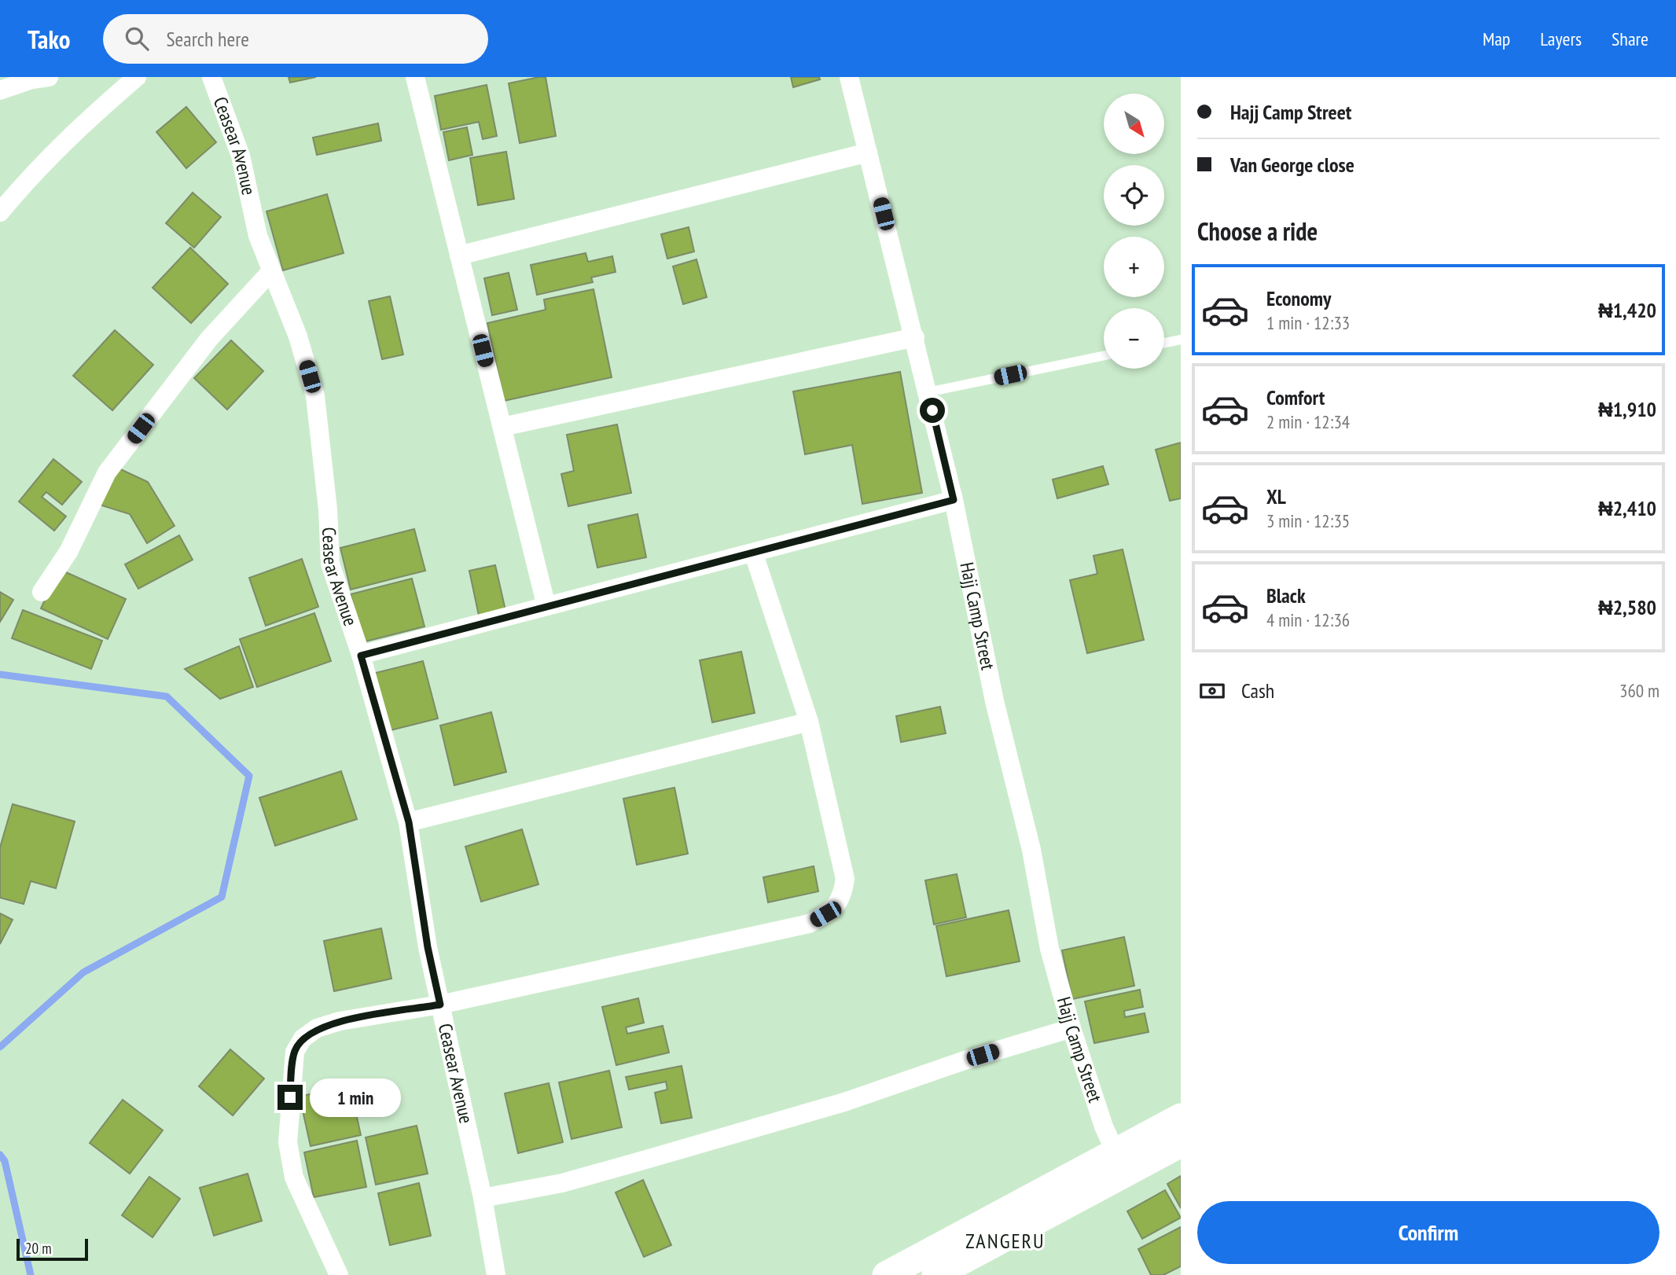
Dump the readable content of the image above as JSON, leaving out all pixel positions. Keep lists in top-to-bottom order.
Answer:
{
  "streets": {
    "street": ["Ceasear Avenue", "Hajj Camp Street"]
  },
  "districts": ["ZANGERU"],
  "scale_bar": "20 m",
  "north": "bottom right",
  "page": {
    "header": "Tako",
    "search": "Search here",
    "nav": ["Map", "Layers", "Share"],
    "banner": ["Hajj Camp Street", "Van George close"],
    "map_buttons": ["+", "−"],
    "heading": "Choose a ride",
    "list": [
      {
        "name": "Economy",
        "note": "1 min · 12:33",
        "value": "₦1,420"
      },
      {
        "name": "Comfort",
        "note": "2 min · 12:34",
        "value": "₦1,910"
      },
      {
        "name": "XL",
        "note": "3 min · 12:35",
        "value": "₦2,410"
      },
      {
        "name": "Black",
        "note": "4 min · 12:36",
        "value": "₦2,580"
      }
    ],
    "pay": ["Cash", "360 m"],
    "bubble": "1 min",
    "buttons": "Confirm",
    "scale": "20 m"
  }
}
